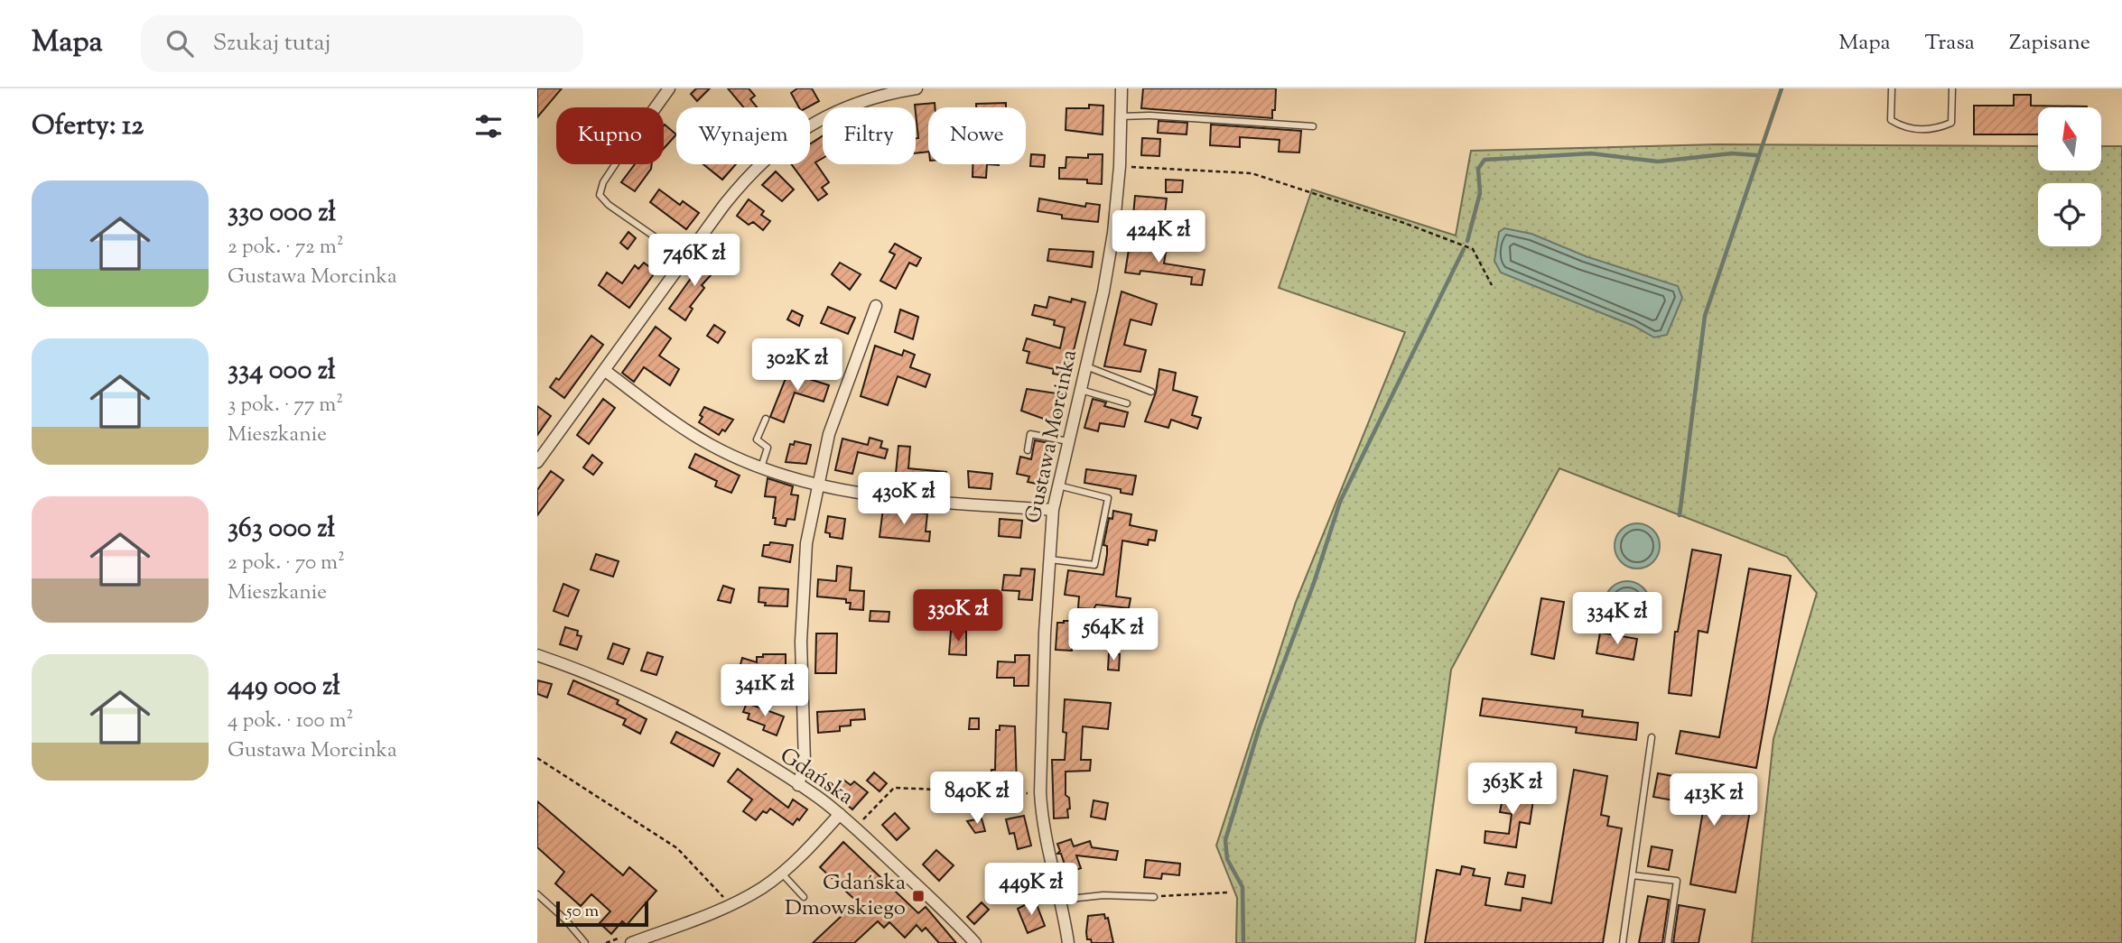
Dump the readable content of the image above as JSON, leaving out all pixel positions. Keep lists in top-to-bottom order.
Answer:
{
  "streets": {
    "street": ["Gustawa Morcinka", "Gdańska"]
  },
  "places": {
    "transit": ["Gdańska Dmowskiego"]
  },
  "scale_bar": "50 m",
  "north": "top",
  "page": {
    "header": "Mapa",
    "search": "Szukaj tutaj",
    "nav": ["Mapa", "Trasa", "Zapisane"],
    "heading": "Oferty: 12",
    "chip": [
      "Kupno",
      "Wynajem",
      "Filtry",
      "Nowe"
    ],
    "list": [
      {
        "name": "330 000 zł",
        "note": "2 pok. · 72 m² · Gustawa Morcinka"
      },
      {
        "name": "334 000 zł",
        "note": "3 pok. · 77 m² · Mieszkanie"
      },
      {
        "name": "363 000 zł",
        "note": "2 pok. · 70 m² · Mieszkanie"
      },
      {
        "name": "449 000 zł",
        "note": "4 pok. · 100 m² · Gustawa Morcinka"
      }
    ],
    "price": [
      "424K zł",
      "746K zł",
      "302K zł",
      "430K zł",
      "330K zł",
      "334K zł",
      "564K zł",
      "341K zł",
      "363K zł",
      "840K zł",
      "413K zł",
      "449K zł"
    ],
    "scale": "50 m"
  }
}
